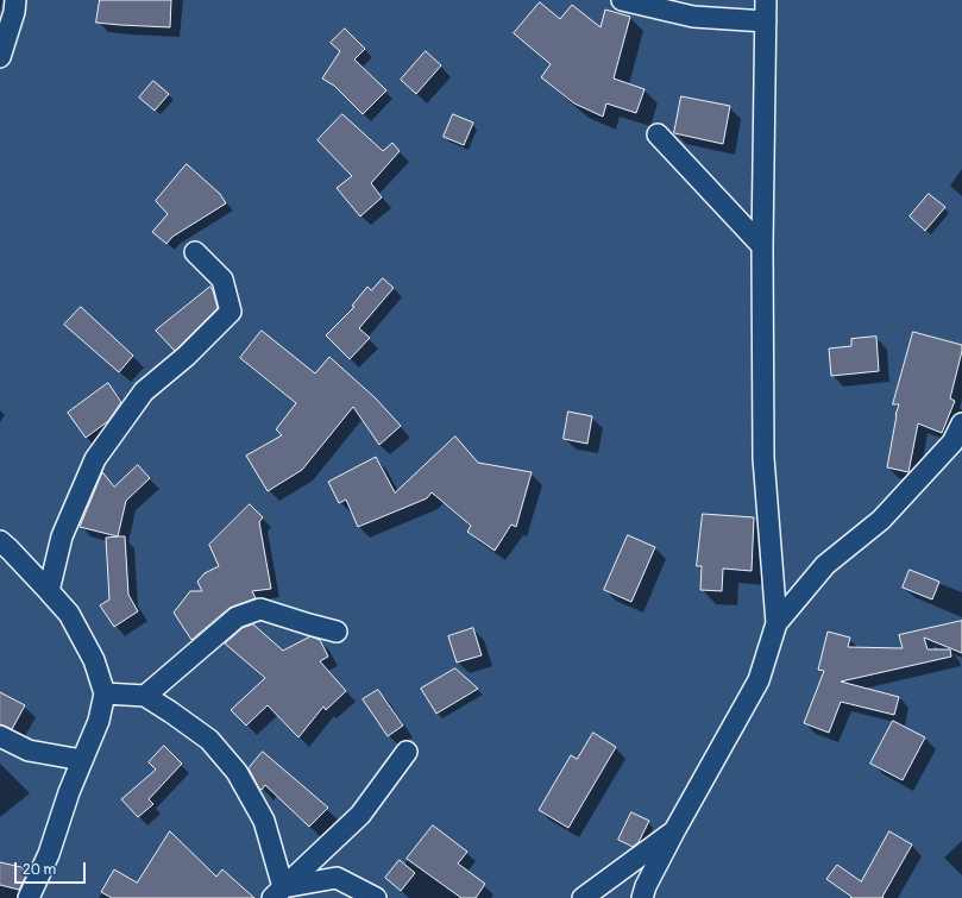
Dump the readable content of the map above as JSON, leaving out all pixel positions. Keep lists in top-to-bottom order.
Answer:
{
  "scale_bar": "20 m"
}
